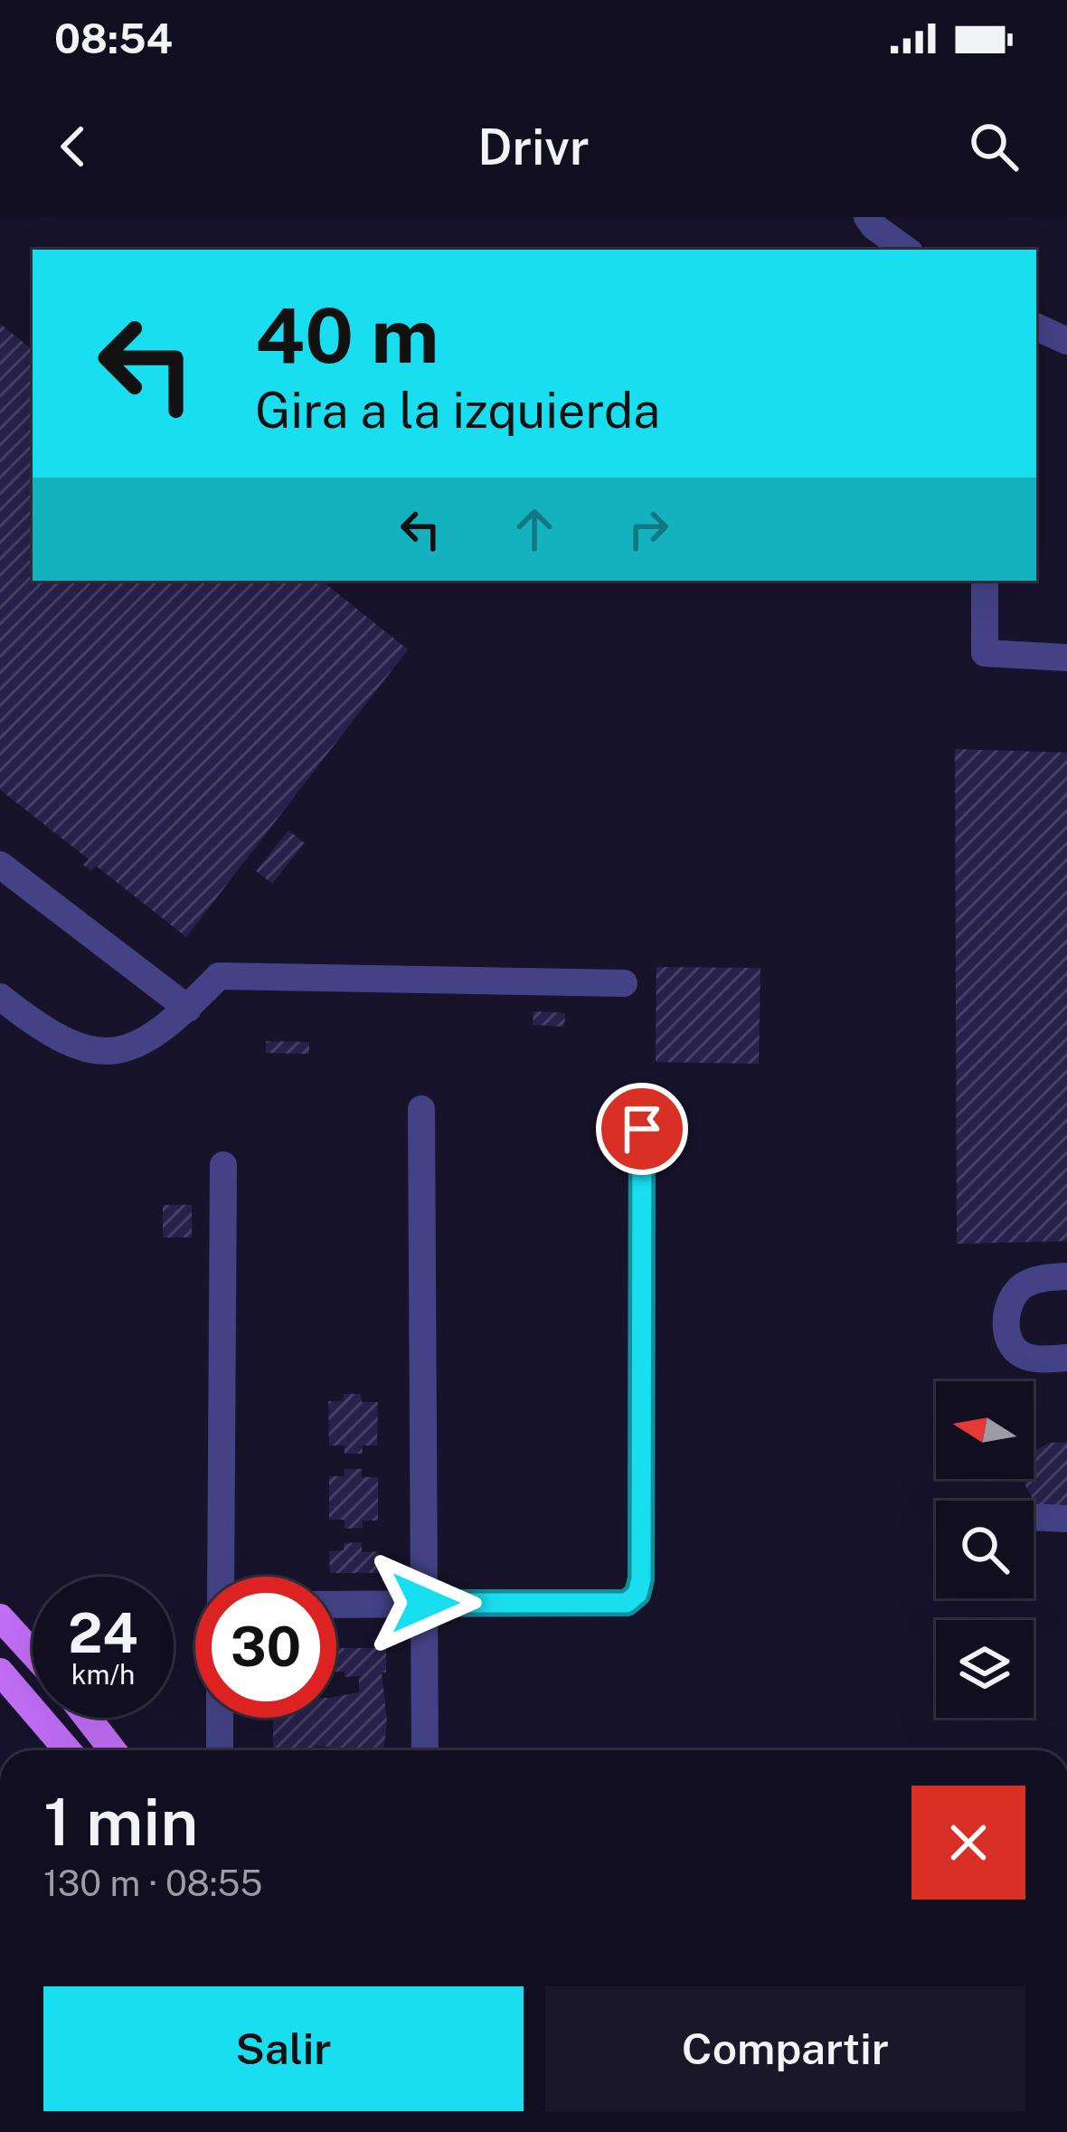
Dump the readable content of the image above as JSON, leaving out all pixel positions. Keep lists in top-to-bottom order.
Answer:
{
  "north": "left",
  "page": {
    "status": "08:54",
    "header": "Drivr",
    "turn": ["40 m", "Gira a la izquierda"],
    "speed": "24 km/h",
    "limit": "30",
    "heading": ["1 min", "130 m · 08:55"],
    "buttons": ["Salir", "Compartir"]
  }
}
